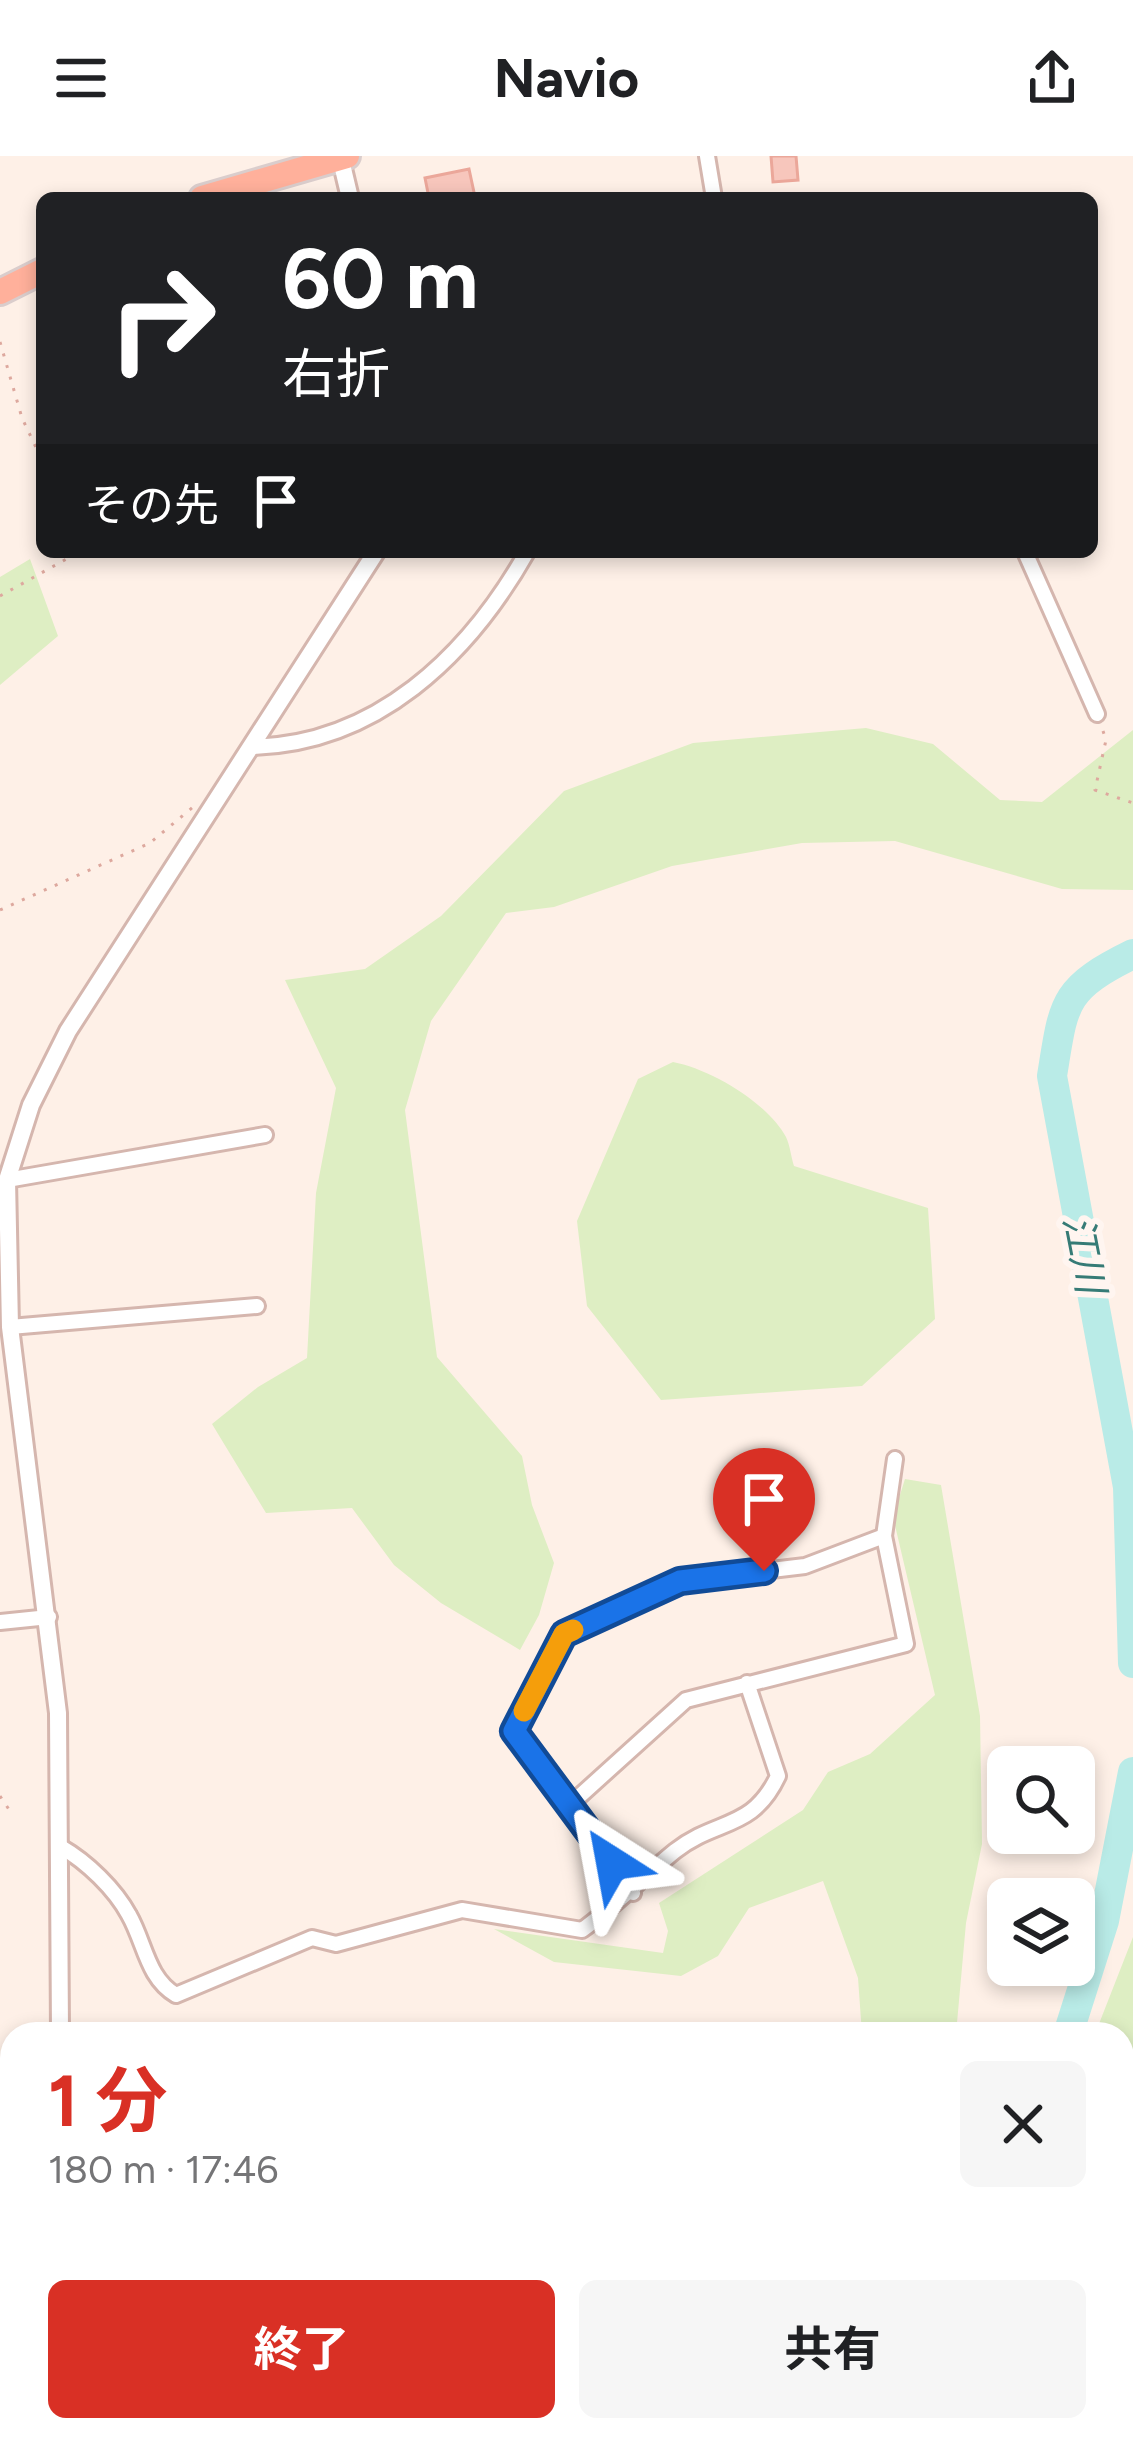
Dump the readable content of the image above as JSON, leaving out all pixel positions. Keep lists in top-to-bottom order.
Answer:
{
  "water": ["江川"],
  "page": {
    "header": "Navio",
    "turn": ["60 m", "右折"],
    "then": "その先",
    "heading": ["1 分", "180 m · 17:46"],
    "buttons": ["終了", "共有"]
  }
}
